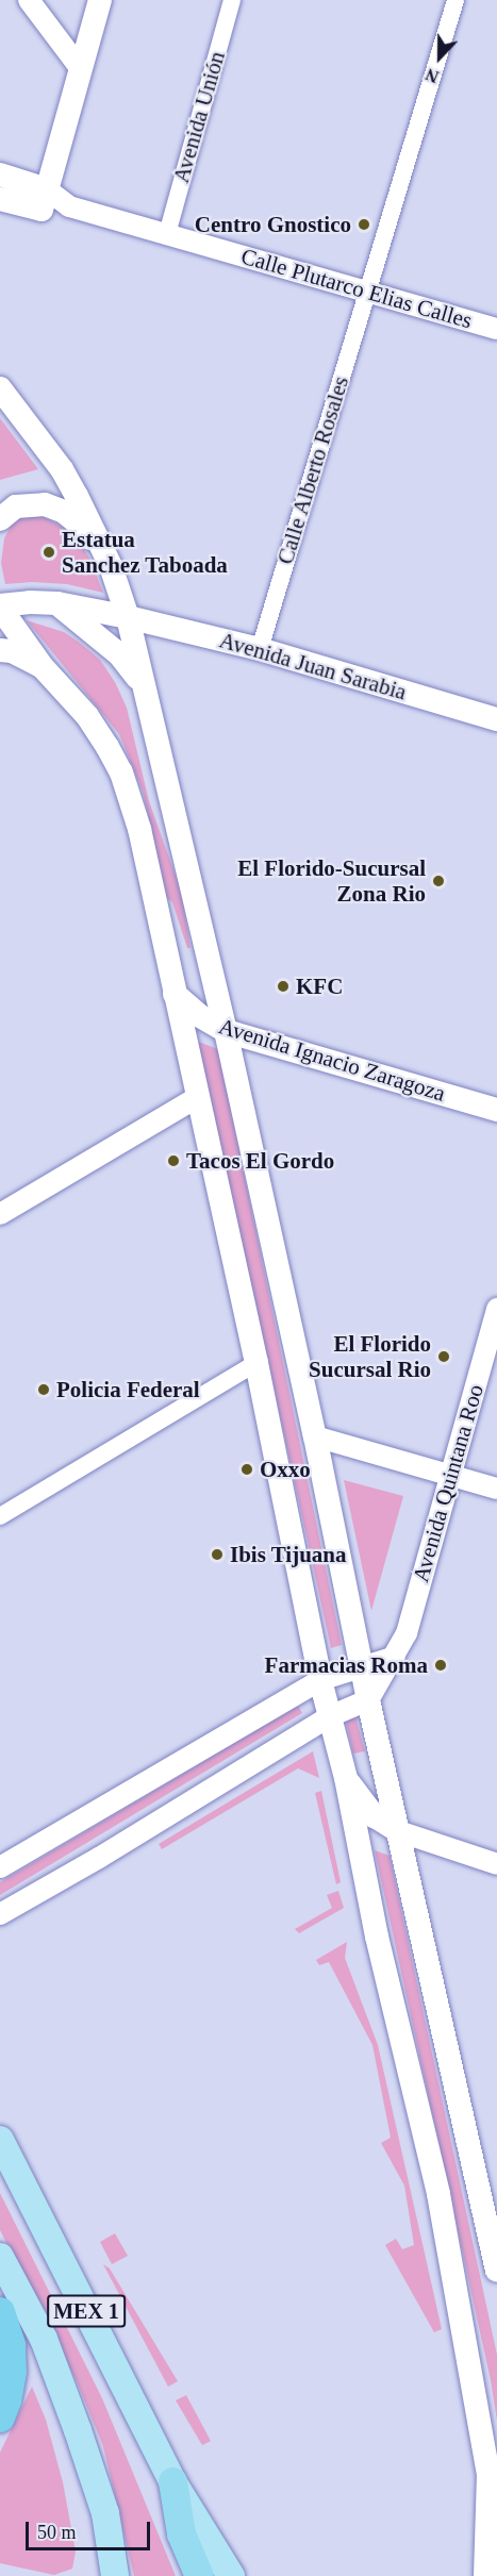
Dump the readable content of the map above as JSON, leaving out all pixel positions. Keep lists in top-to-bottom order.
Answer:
{
  "streets": {
    "highway": ["MEX 1"],
    "main road": ["Calle Plutarco Elias Calles", "Avenida Juan Sarabia", "Avenida Ignacio Zaragoza"],
    "street": ["Avenida Unión", "Calle Alberto Rosales", "Avenida Quintana Roo"]
  },
  "crossings": [
    ["Avenida Unión", "Calle Plutarco Elias Calles"],
    ["Calle Plutarco Elias Calles", "Calle Alberto Rosales"],
    ["Calle Alberto Rosales", "Avenida Juan Sarabia"]
  ],
  "places": [
    "Centro Gnostico",
    "Estatua Sanchez Taboada",
    "El Florido-Sucursal Zona Rio",
    "KFC",
    "Tacos El Gordo",
    "El Florido Sucursal Rio",
    "Policia Federal",
    "Oxxo",
    "Ibis Tijuana",
    "Farmacias Roma"
  ],
  "scale_bar": "50 m",
  "north": "bottom"
}
